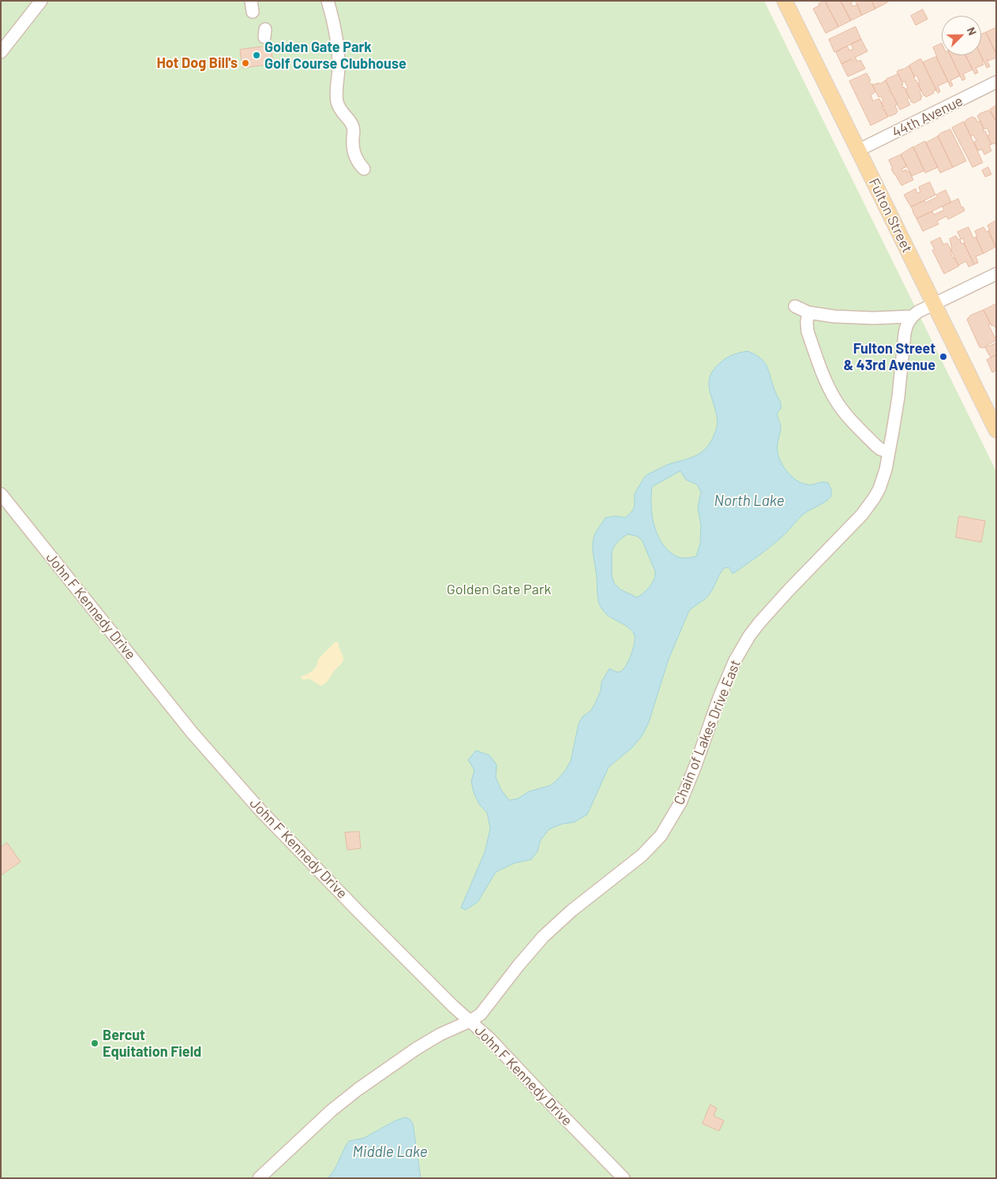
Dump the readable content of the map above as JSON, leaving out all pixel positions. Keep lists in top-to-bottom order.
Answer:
{
  "streets": {
    "main road": ["Fulton Street"],
    "street": ["44th Avenue", "John F Kennedy Drive", "Chain of Lakes Drive East"]
  },
  "crossings": [
    ["44th Avenue", "Fulton Street"],
    ["John F Kennedy Drive", "Chain of Lakes Drive East"]
  ],
  "water": ["North Lake", "Middle Lake"],
  "parks": ["Golden Gate Park"],
  "places": [
    "Golden Gate Park Golf Course Clubhouse",
    "Hot Dog Bill's",
    "Fulton Street & 43rd Avenue",
    "Bercut Equitation Field"
  ],
  "north": "top right"
}
